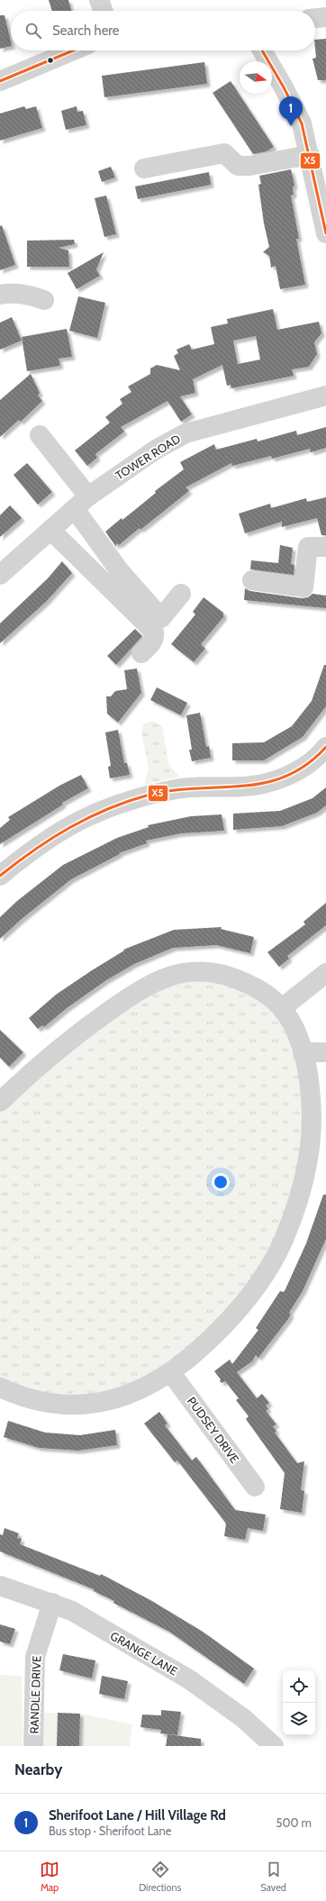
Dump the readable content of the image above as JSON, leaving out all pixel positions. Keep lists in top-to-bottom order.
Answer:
{
  "streets": {
    "street": [
      "TOWER ROAD",
      "PUDSEY DRIVE",
      "GRANGE LANE",
      "RANDLE DRIVE"
    ]
  },
  "crossings": [
    ["GRANGE LANE", "RANDLE DRIVE"]
  ],
  "lines": ["transit line X5"],
  "north": "right",
  "page": {
    "search": "Search here",
    "pins": "1",
    "heading": "Nearby",
    "list": [
      {
        "mark": "1",
        "name": "Sherifoot Lane / Hill Village Rd",
        "note": "Bus stop · Sherifoot Lane",
        "value": "500 m"
      }
    ],
    "nav": ["Map", "Directions", "Saved"]
  }
}
